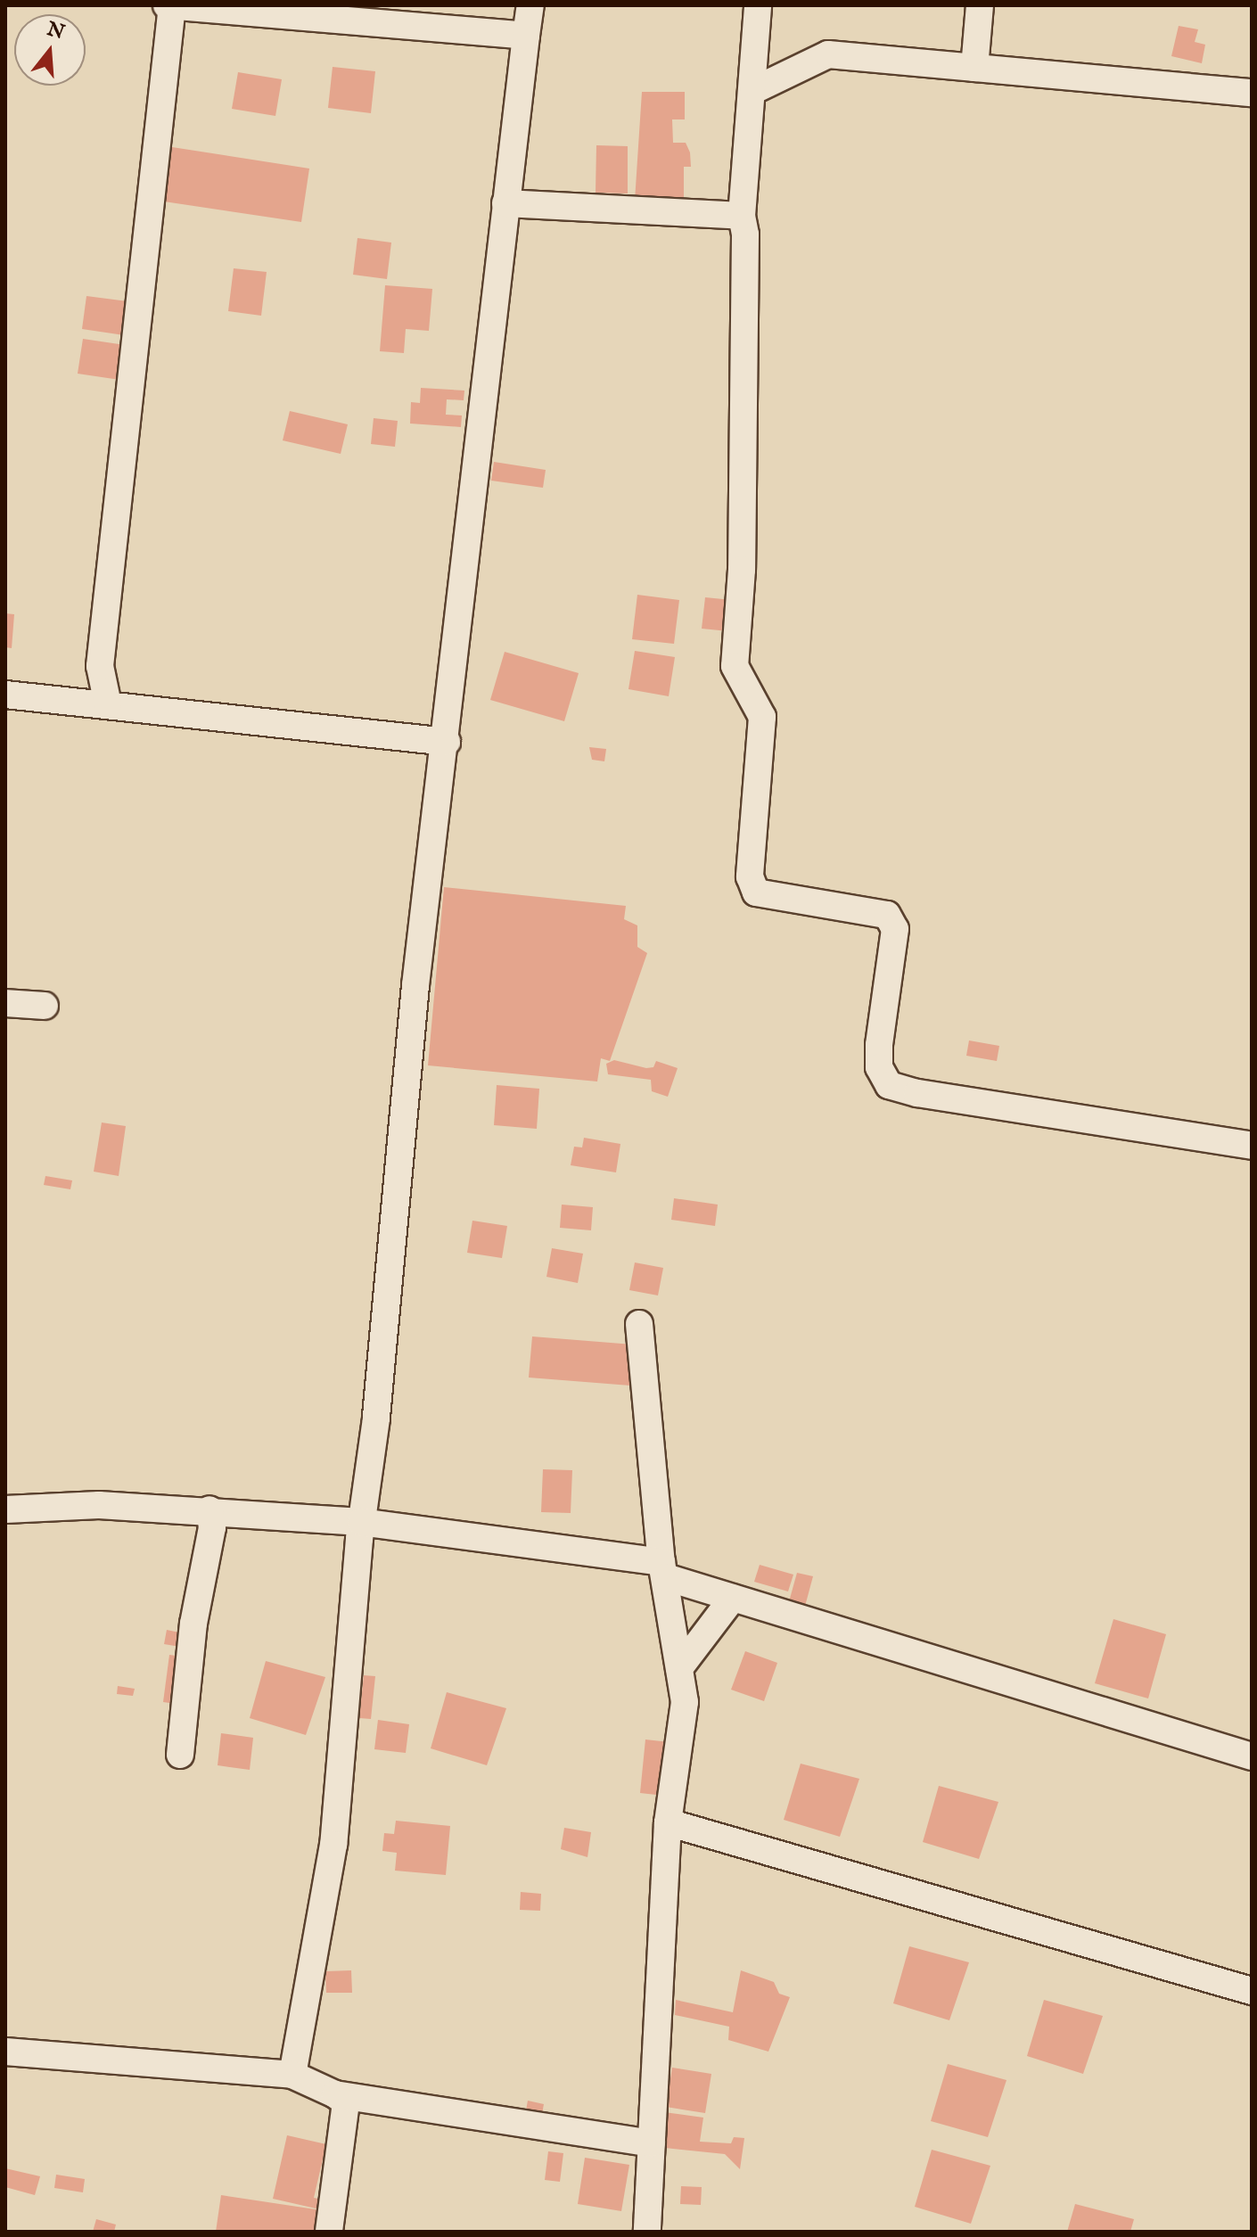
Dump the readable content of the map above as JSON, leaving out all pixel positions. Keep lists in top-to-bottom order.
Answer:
{
  "north": "top"
}
